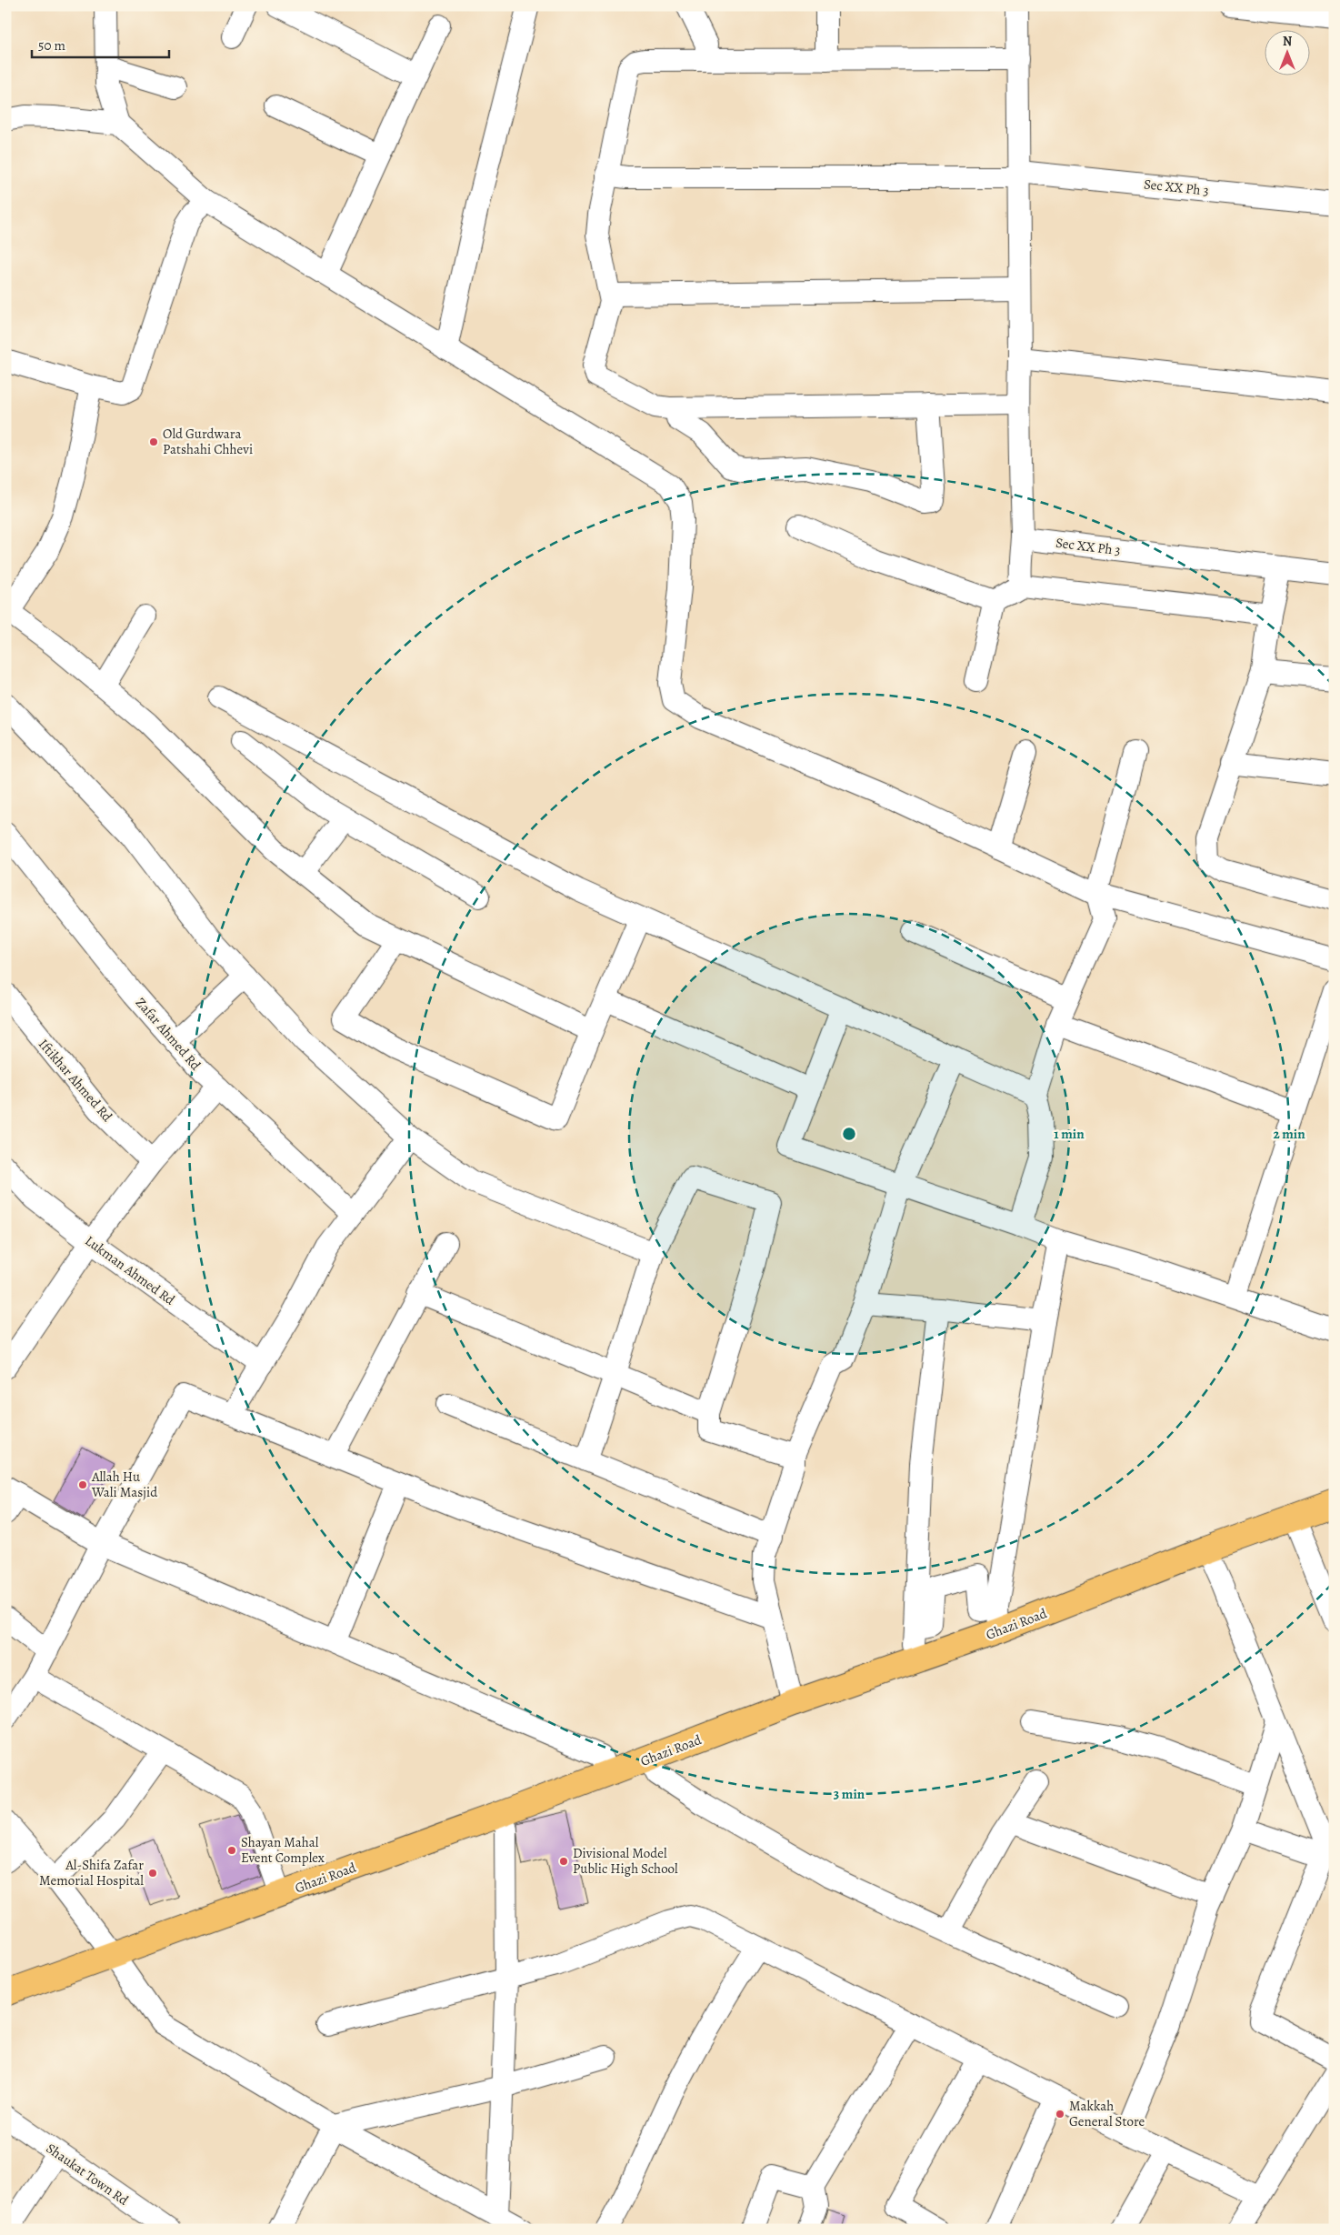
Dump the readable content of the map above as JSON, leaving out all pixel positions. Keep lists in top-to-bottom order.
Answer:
{
  "streets": {
    "main road": ["Ghazi Road"],
    "street": [
      "Sec XX Ph 3",
      "Zafar Ahmed Rd",
      "Iftikhar Ahmed Rd",
      "Lukman Ahmed Rd",
      "Shaukat Town Rd"
    ]
  },
  "places": [
    "Old Gurdwara Patshahi Chhevi",
    "Allah Hu Wali Masjid",
    "Shayan Mahal Event Complex",
    "Divisional Model Public High School",
    "Al-Shifa Zafar Memorial Hospital",
    "Makkah General Store"
  ],
  "scale_bar": "50 m",
  "north": "top",
  "rings": ["1 min", "2 min", "3 min"]
}
